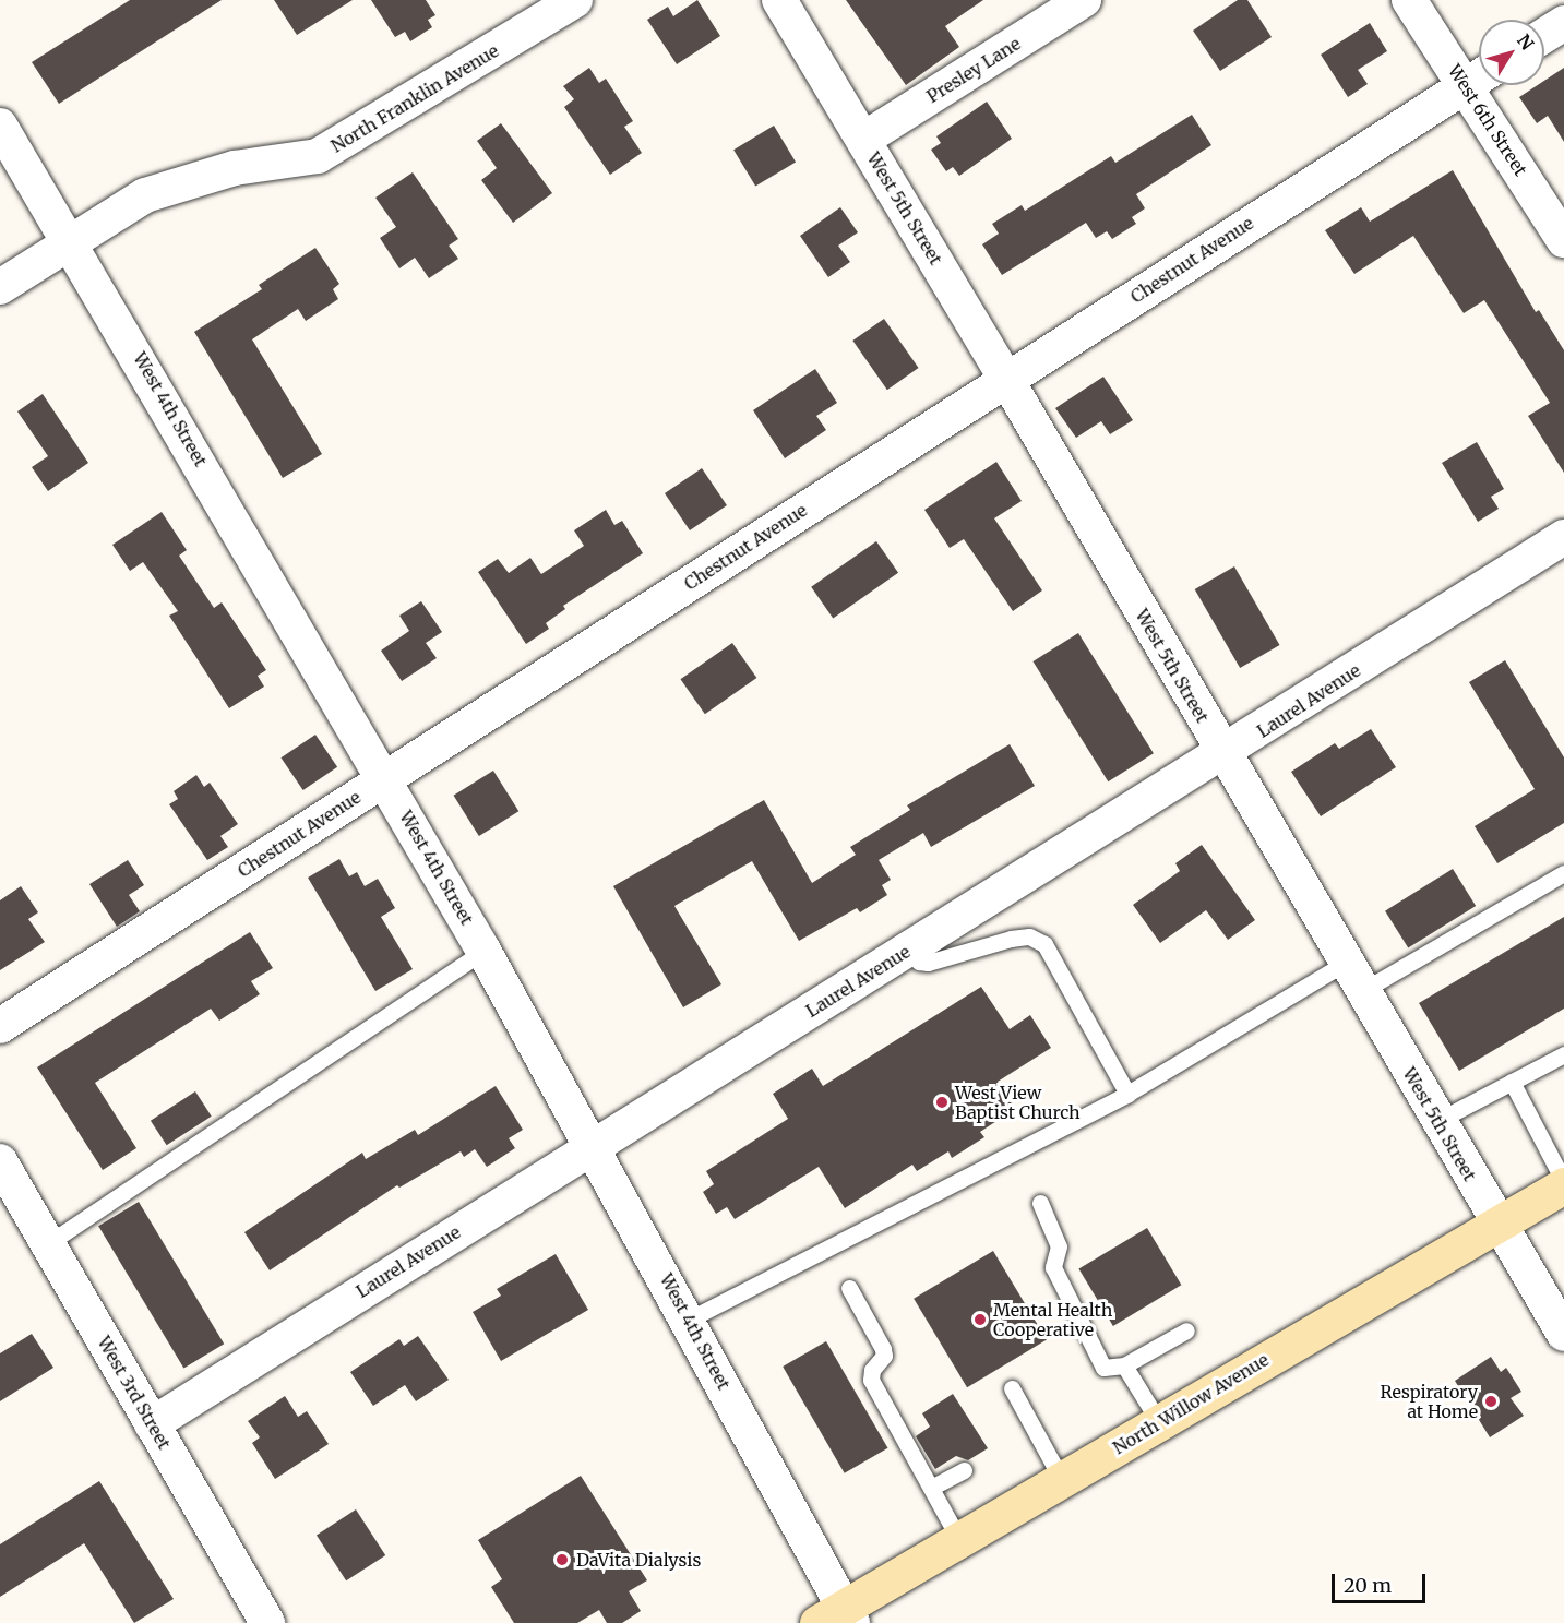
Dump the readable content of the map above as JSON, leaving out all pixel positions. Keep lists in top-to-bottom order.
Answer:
{
  "streets": {
    "main road": ["North Willow Avenue"],
    "street": [
      "Presley Lane",
      "North Franklin Avenue",
      "West 6th Street",
      "West 5th Street",
      "Chestnut Avenue",
      "West 4th Street",
      "Laurel Avenue",
      "West 3rd Street"
    ]
  },
  "crossings": [
    ["Presley Lane", "West 5th Street"],
    ["North Franklin Avenue", "West 4th Street"],
    ["West 6th Street", "Chestnut Avenue"],
    ["West 5th Street", "Chestnut Avenue"],
    ["West 5th Street", "Laurel Avenue"],
    ["West 5th Street", "North Willow Avenue"],
    ["Chestnut Avenue", "West 4th Street"],
    ["West 4th Street", "Laurel Avenue"],
    ["West 4th Street", "North Willow Avenue"],
    ["Laurel Avenue", "West 3rd Street"]
  ],
  "places": [
    "West View Baptist Church",
    "Mental Health Cooperative",
    "Respiratory at Home",
    "DaVita Dialysis"
  ],
  "scale_bar": "20 m",
  "north": "top right"
}
